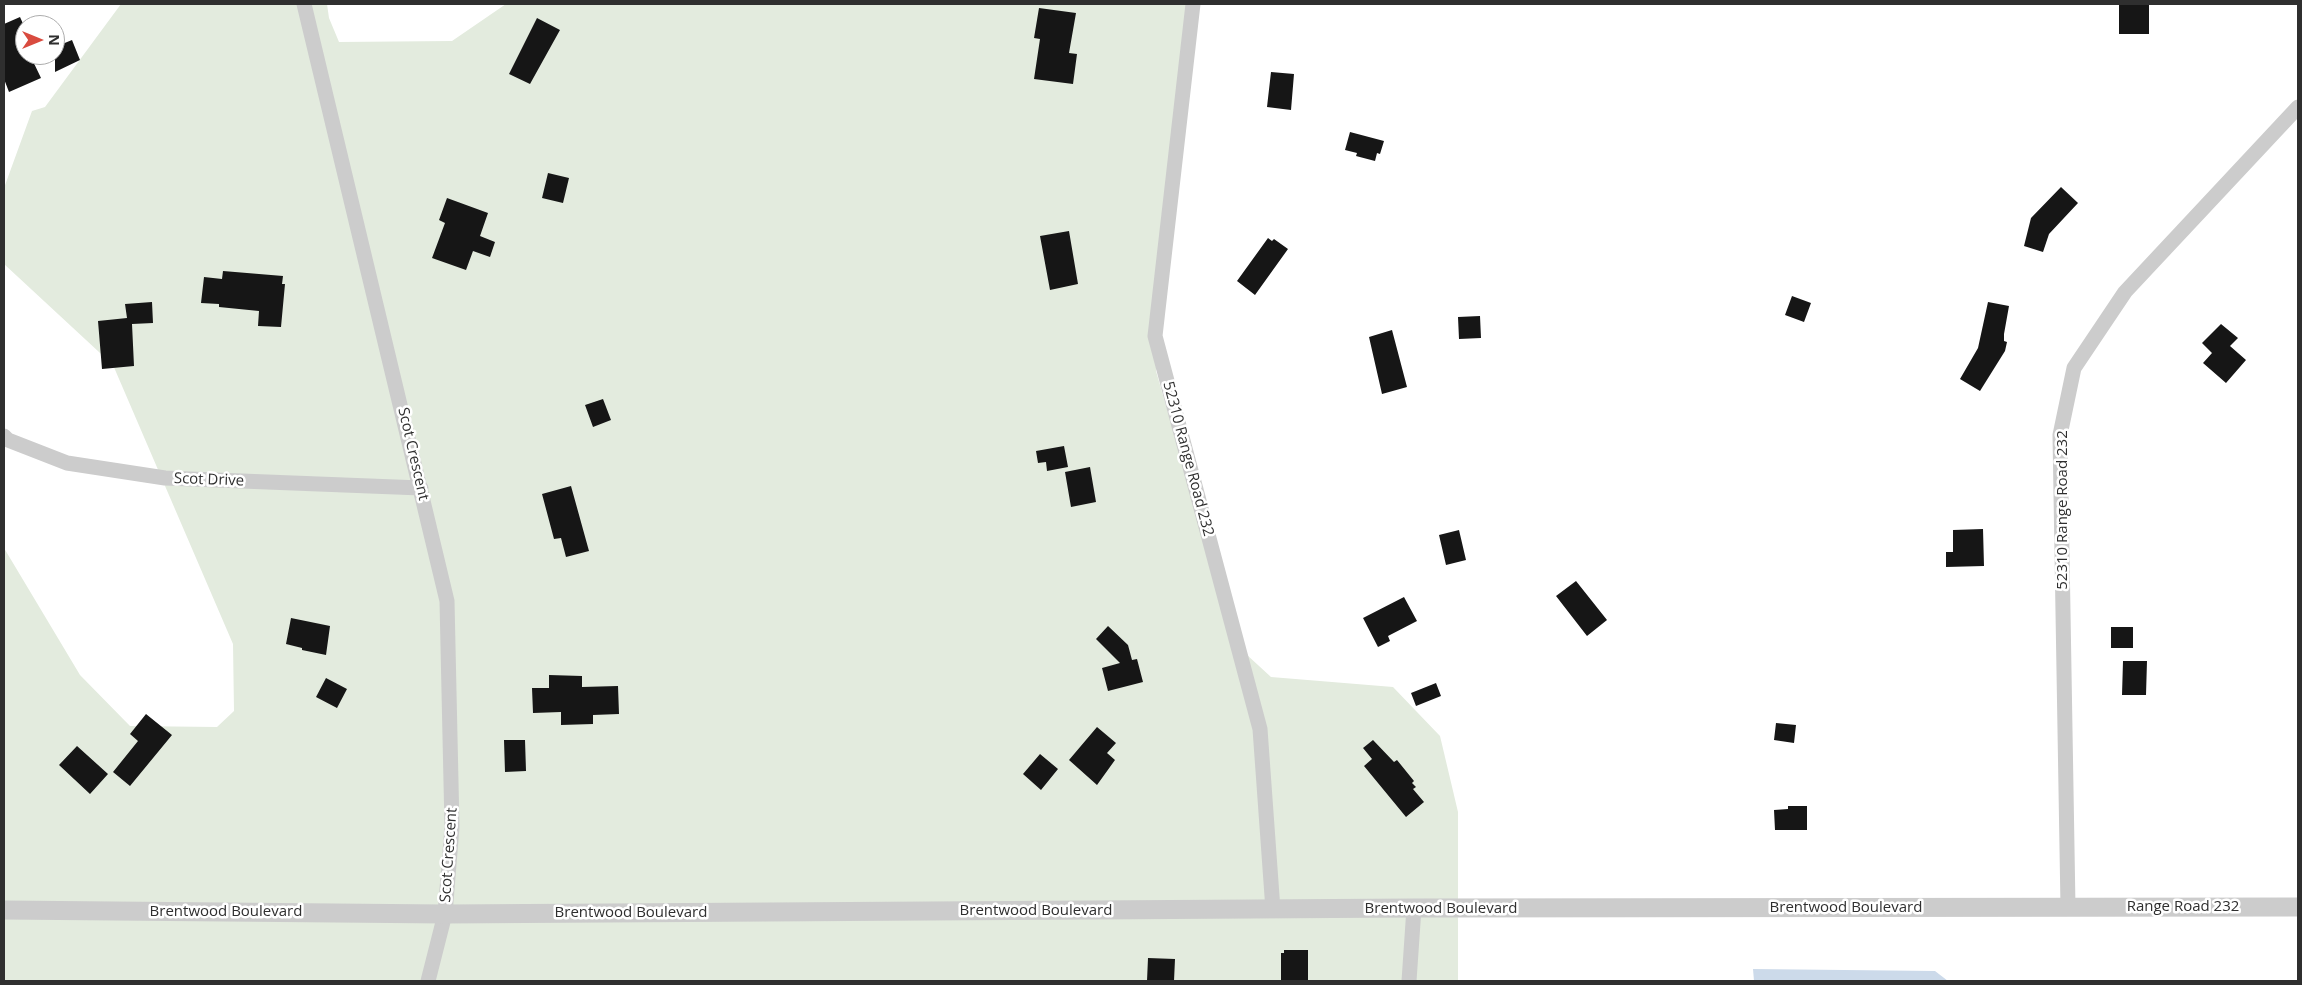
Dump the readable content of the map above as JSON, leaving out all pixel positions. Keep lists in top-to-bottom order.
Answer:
{
  "streets": {
    "street": [
      "Scot Crescent",
      "52310 Range Road 232",
      "Scot Drive",
      "Range Road 232",
      "Brentwood Boulevard"
    ]
  },
  "crossings": [
    ["Scot Crescent", "Scot Drive"],
    ["Scot Crescent", "Brentwood Boulevard"],
    ["52310 Range Road 232", "Range Road 232"],
    ["52310 Range Road 232", "Brentwood Boulevard"],
    ["Range Road 232", "Brentwood Boulevard"]
  ],
  "north": "right"
}
